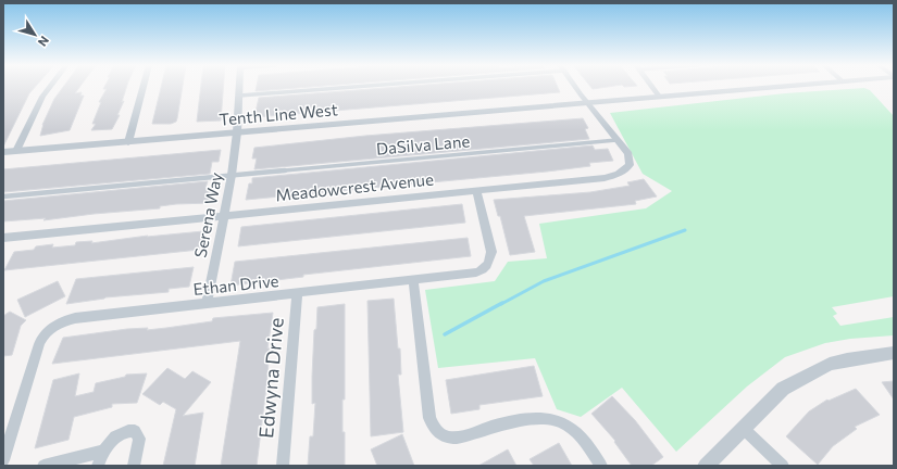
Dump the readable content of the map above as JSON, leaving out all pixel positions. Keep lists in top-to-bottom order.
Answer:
{
  "streets": {
    "street": [
      "Tenth Line West",
      "Meadowcrest Avenue",
      "Serena Way",
      "Ethan Drive",
      "Edwyna Drive"
    ],
    "lane": ["DaSilva Lane"]
  },
  "crossings": [
    ["Tenth Line West", "Meadowcrest Avenue"],
    ["Tenth Line West", "Serena Way"],
    ["DaSilva Lane", "Meadowcrest Avenue"],
    ["DaSilva Lane", "Serena Way"],
    ["Meadowcrest Avenue", "Serena Way"],
    ["Meadowcrest Avenue", "Ethan Drive"],
    ["Serena Way", "Ethan Drive"],
    ["Ethan Drive", "Edwyna Drive"]
  ],
  "north": "bottom right"
}
